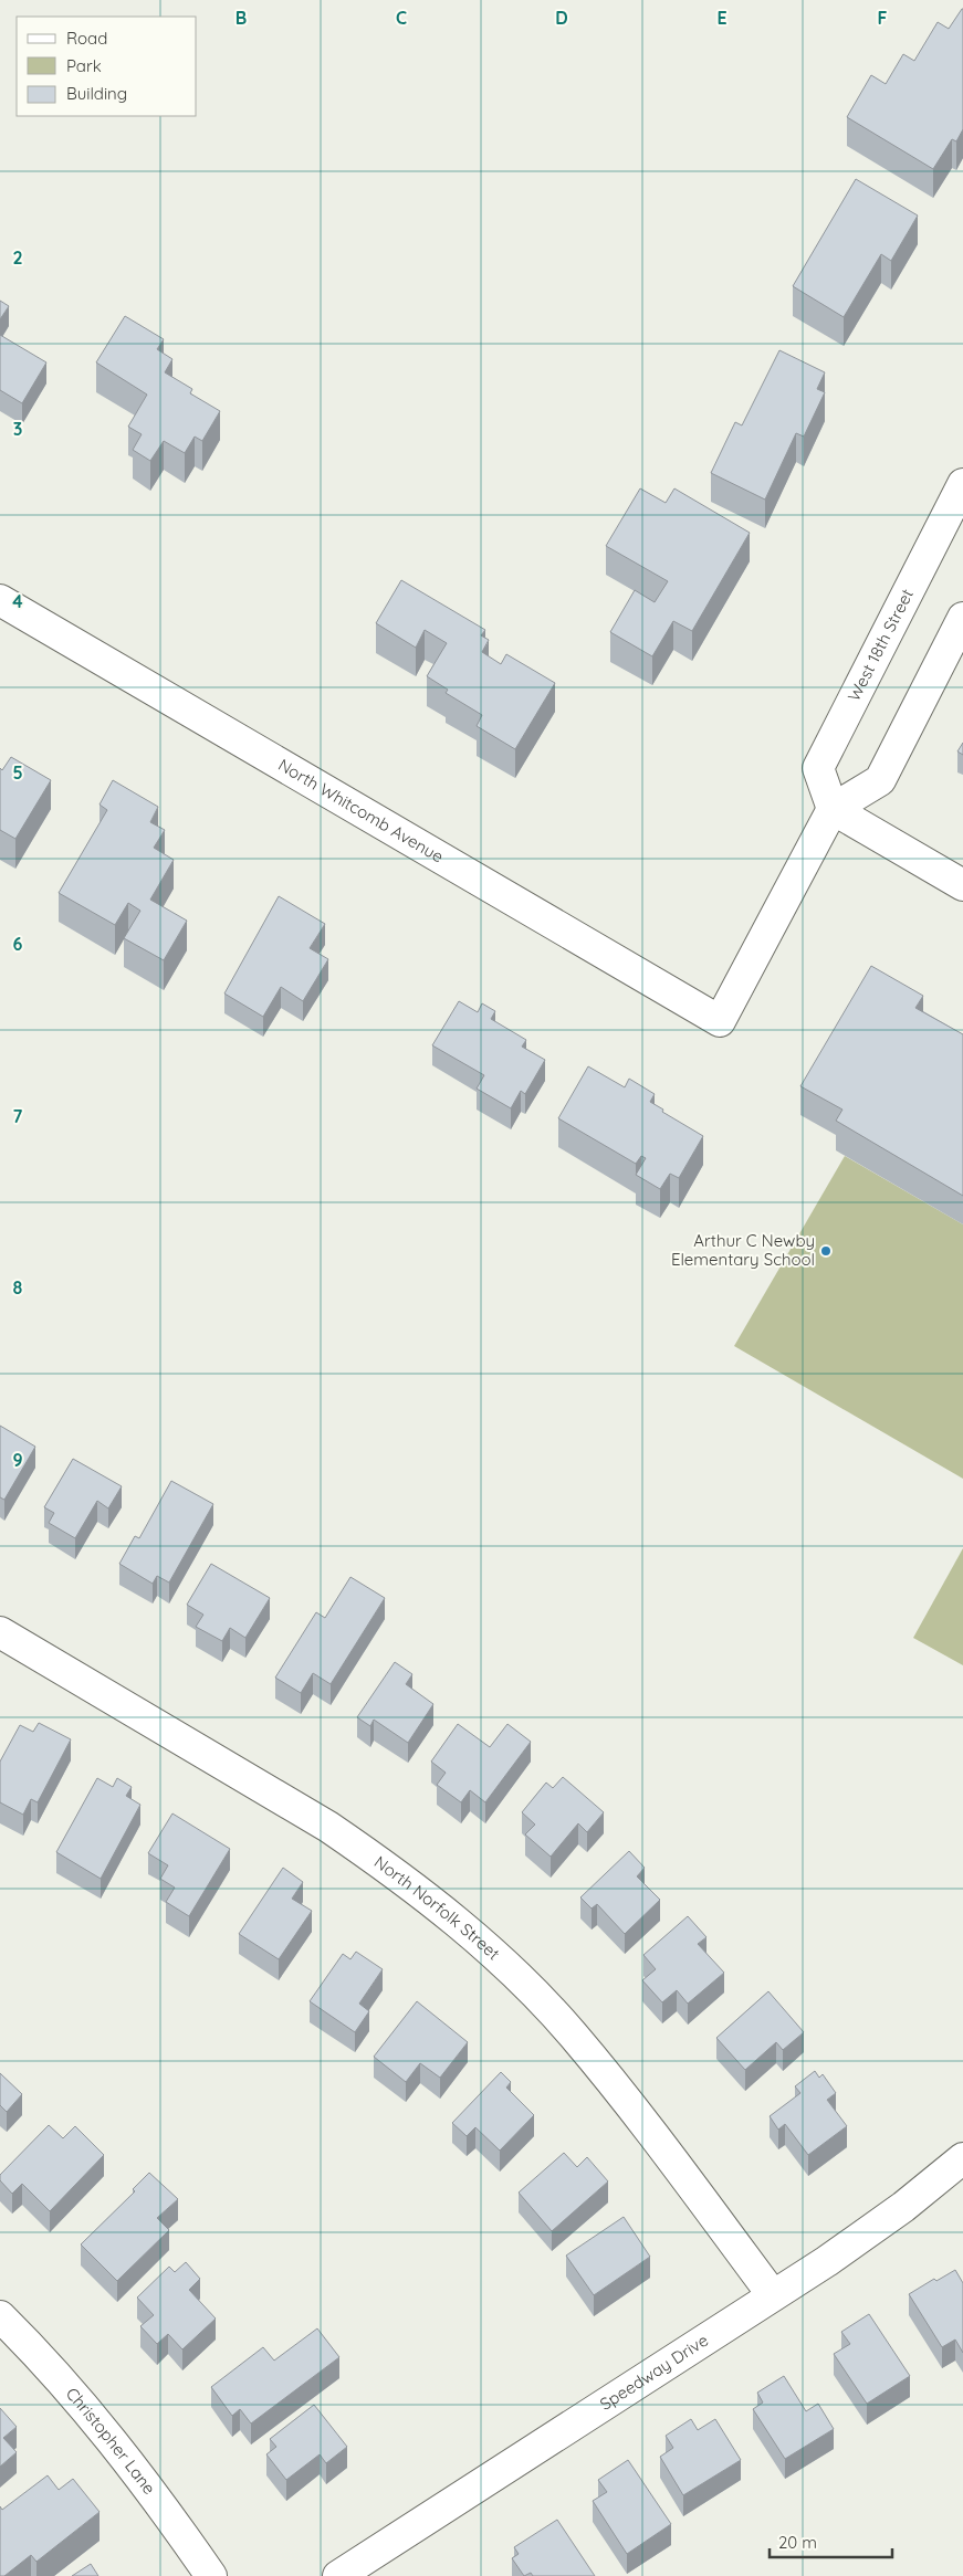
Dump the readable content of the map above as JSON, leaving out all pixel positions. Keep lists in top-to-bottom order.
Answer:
{
  "streets": {
    "street": [
      "West 18th Street",
      "North Whitcomb Avenue",
      "North Norfolk Street",
      "Speedway Drive",
      "Christopher Lane"
    ]
  },
  "crossings": [
    ["West 18th Street", "North Whitcomb Avenue"],
    ["North Norfolk Street", "Speedway Drive"]
  ],
  "places": ["Arthur C Newby Elementary School"],
  "legend": ["Road", "Park", "Building"],
  "scale_bar": "20 m",
  "grid": {
    "columns": [
      "B",
      "C",
      "D",
      "E",
      "F"
    ],
    "rows": [
      "2",
      "3",
      "4",
      "5",
      "6",
      "7",
      "8",
      "9"
    ]
  }
}
